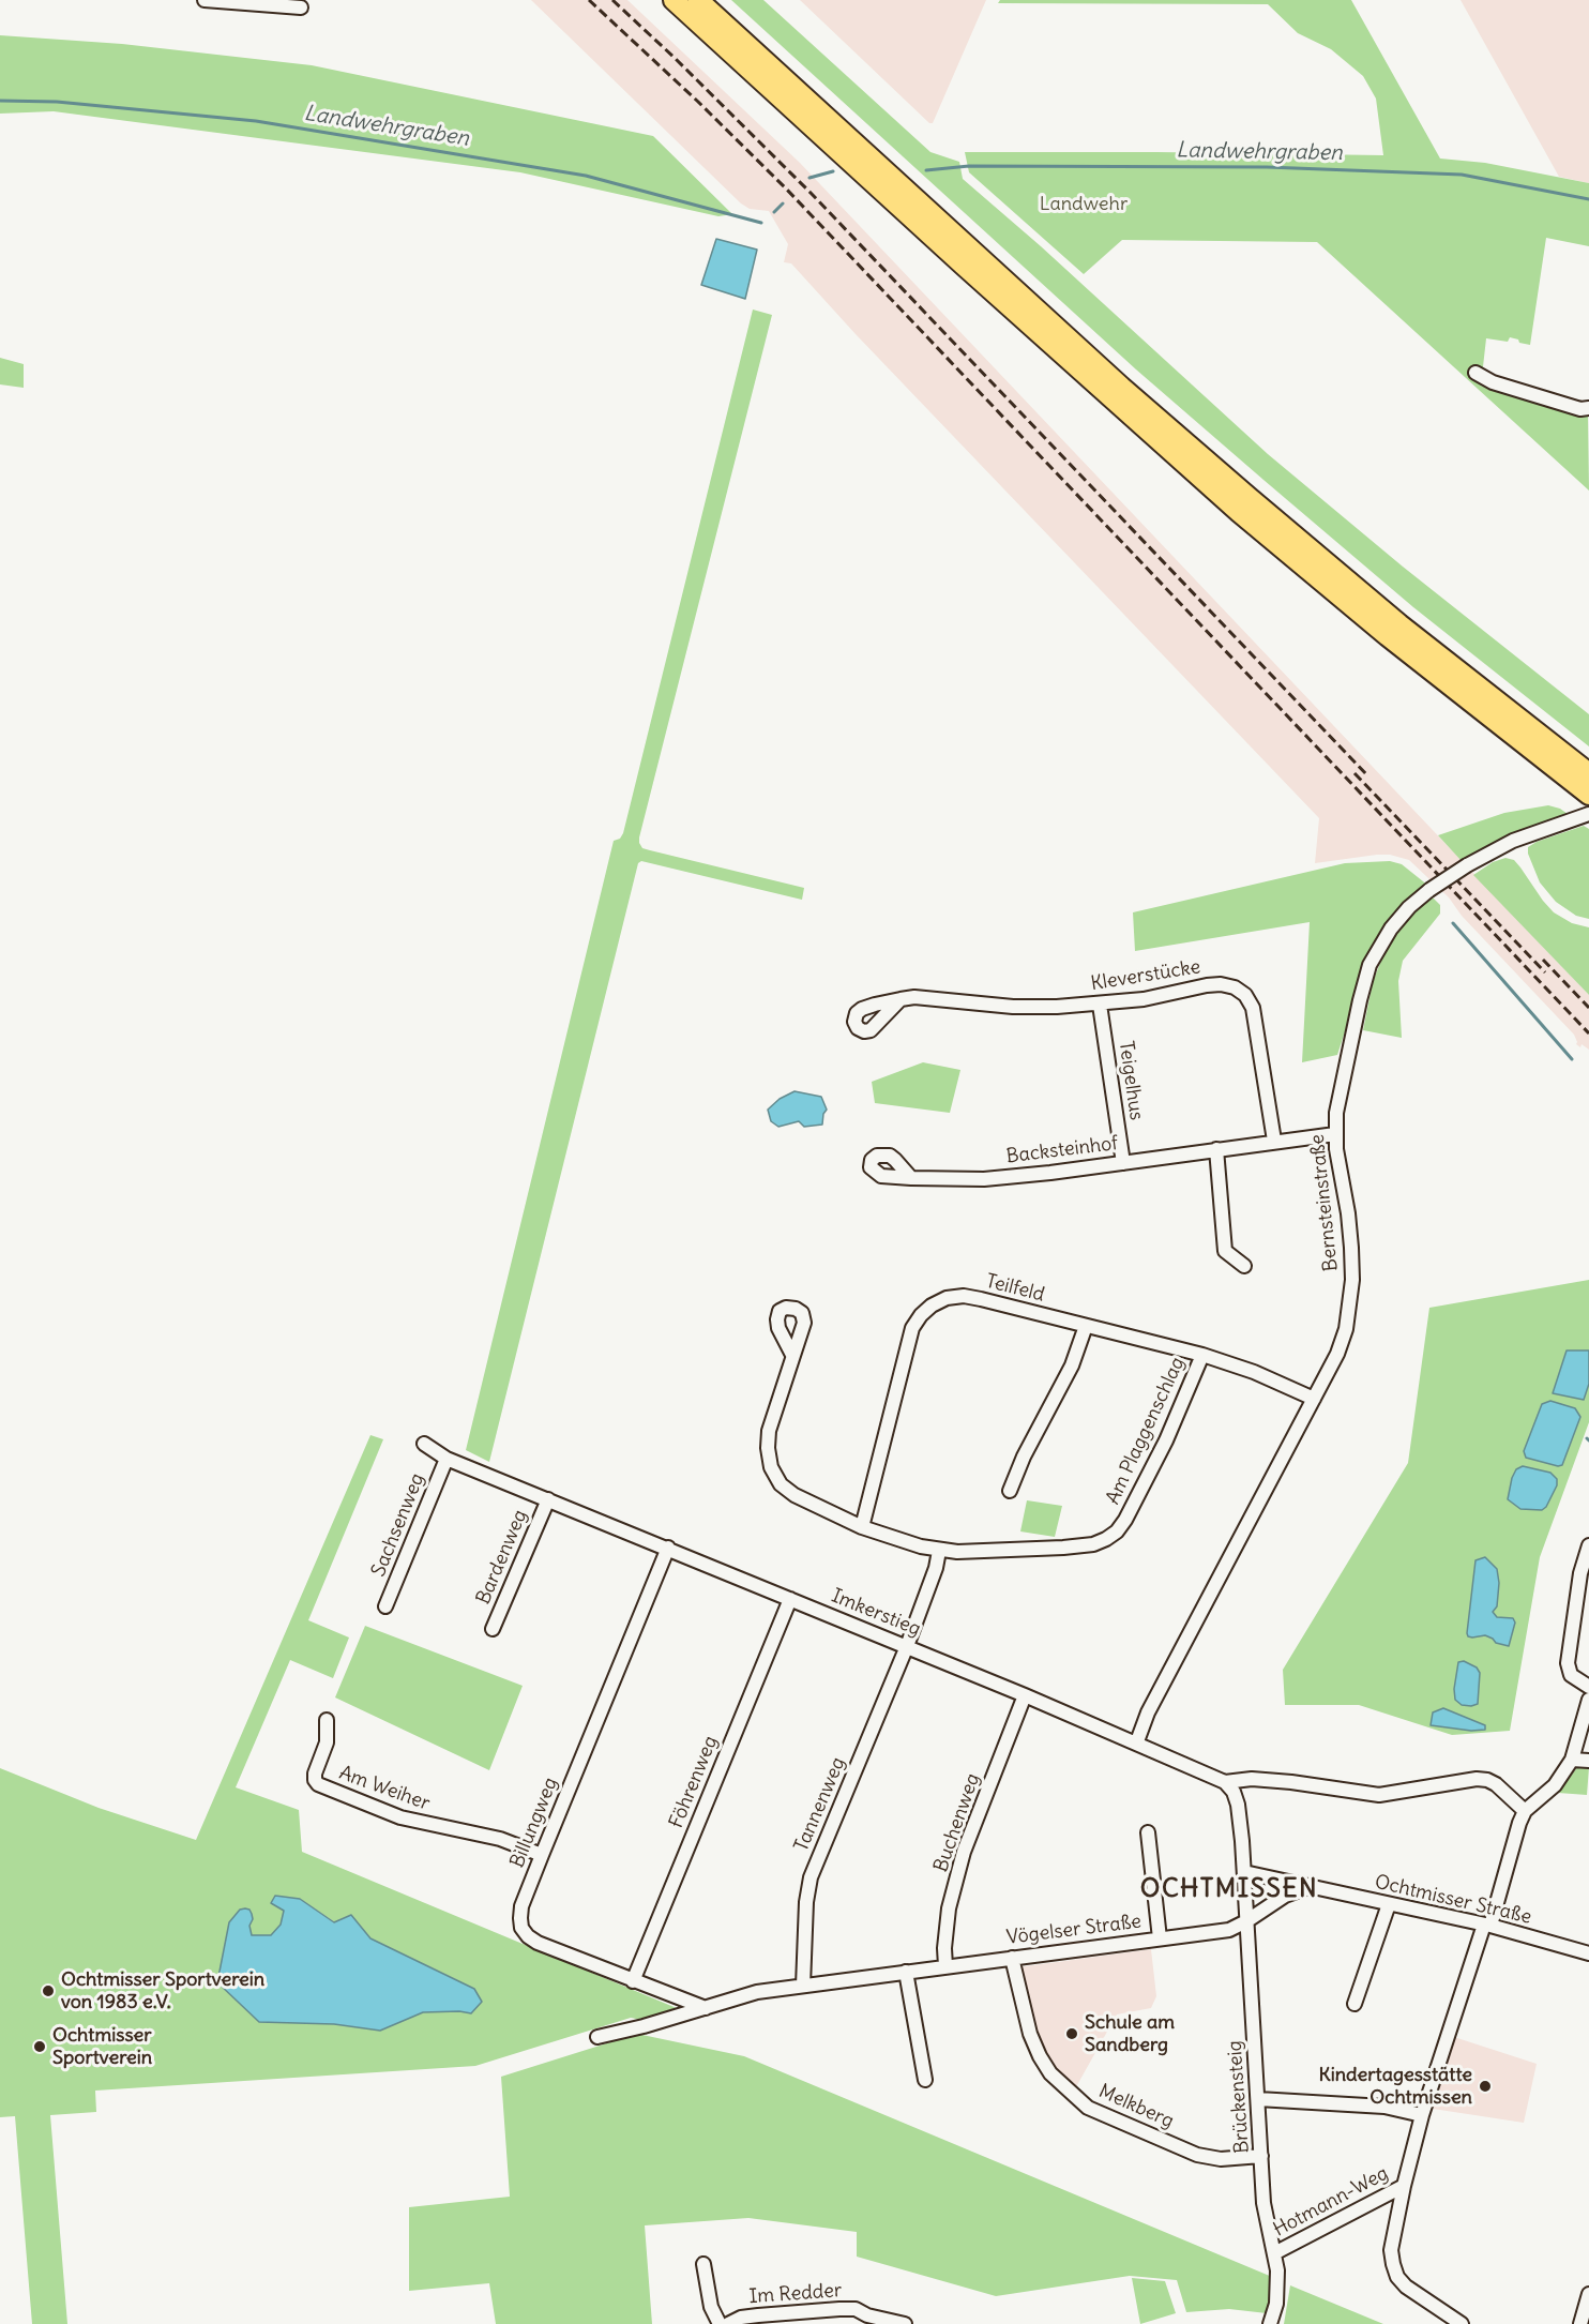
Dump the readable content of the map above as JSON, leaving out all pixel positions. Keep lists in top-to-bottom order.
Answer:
{
  "streets": {
    "street": [
      "Kleverstücke",
      "Teigelhus",
      "Backsteinhof",
      "Bernsteinstraße",
      "Teilfeld",
      "Am Plaggenschlag",
      "Sachsenweg",
      "Bardenweg",
      "Imkerstieg",
      "Föhrenweg",
      "Am Weiher",
      "Tannenweg",
      "Billungweg",
      "Buchenweg",
      "Ochtmisser Straße",
      "Vögelser Straße",
      "Brückensteig",
      "Melkberg",
      "Hotmann-Weg",
      "Im Redder"
    ]
  },
  "crossings": [
    ["Kleverstücke", "Teigelhus"],
    ["Kleverstücke", "Backsteinhof"],
    ["Teigelhus", "Backsteinhof"],
    ["Backsteinhof", "Bernsteinstraße"],
    ["Bernsteinstraße", "Teilfeld"],
    ["Bernsteinstraße", "Imkerstieg"],
    ["Teilfeld", "Am Plaggenschlag"],
    ["Sachsenweg", "Imkerstieg"],
    ["Bardenweg", "Imkerstieg"],
    ["Imkerstieg", "Föhrenweg"],
    ["Imkerstieg", "Tannenweg"],
    ["Imkerstieg", "Billungweg"],
    ["Imkerstieg", "Buchenweg"],
    ["Föhrenweg", "Billungweg"],
    ["Am Weiher", "Billungweg"],
    ["Tannenweg", "Vögelser Straße"],
    ["Billungweg", "Vögelser Straße"],
    ["Buchenweg", "Vögelser Straße"],
    ["Ochtmisser Straße", "Brückensteig"],
    ["Ochtmisser Straße", "Hotmann-Weg"],
    ["Vögelser Straße", "Brückensteig"],
    ["Vögelser Straße", "Melkberg"],
    ["Brückensteig", "Melkberg"],
    ["Brückensteig", "Hotmann-Weg"]
  ],
  "districts": ["OCHTMISSEN"],
  "water": ["Landwehrgraben"],
  "parks": ["Landwehr"],
  "places": [
    "Ochtmisser Sportverein von 1983 e.V.",
    "Schule am Sandberg",
    "Ochtmisser Sportverein",
    "Kindertagesstätte Ochtmissen"
  ]
}
